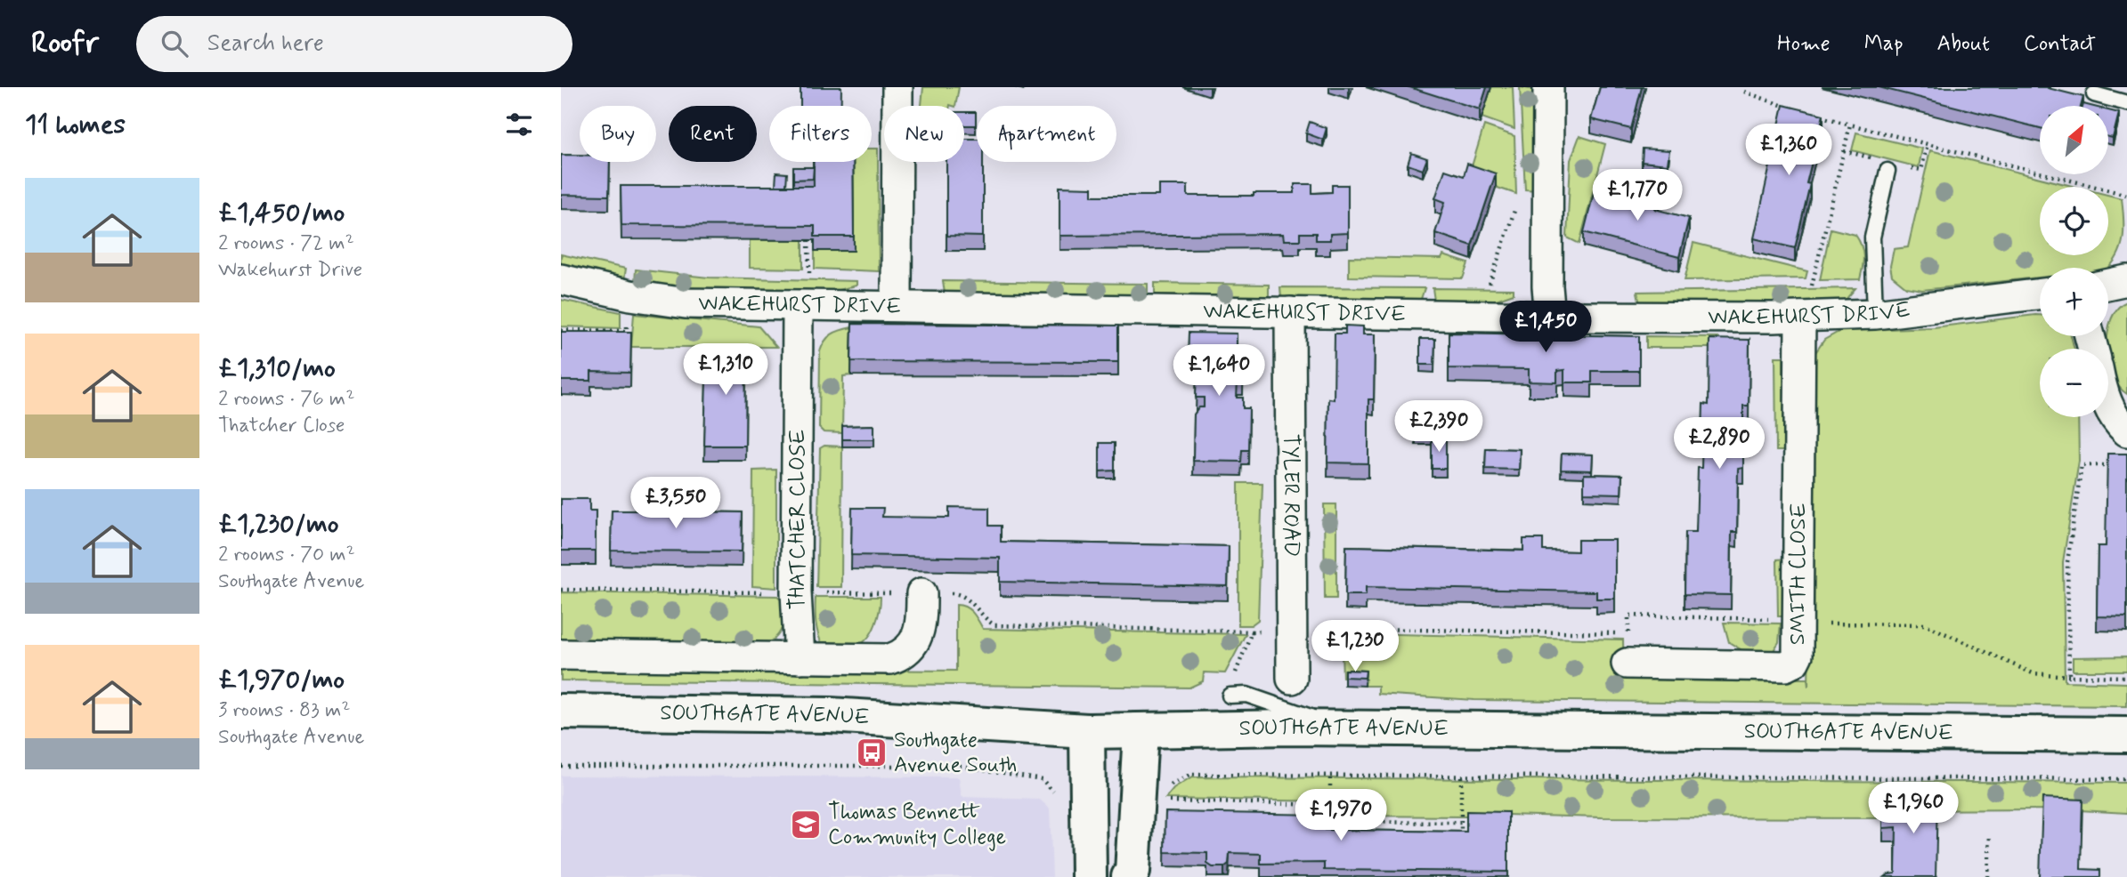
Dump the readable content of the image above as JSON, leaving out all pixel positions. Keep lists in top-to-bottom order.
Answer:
{
  "streets": {
    "main road": ["SOUTHGATE AVENUE"],
    "street": [
      "WAKEHURST DRIVE",
      "TYLER ROAD",
      "THATCHER CLOSE",
      "SMITH CLOSE"
    ]
  },
  "crossings": [
    ["WAKEHURST DRIVE", "TYLER ROAD"],
    ["WAKEHURST DRIVE", "THATCHER CLOSE"],
    ["WAKEHURST DRIVE", "SMITH CLOSE"],
    ["TYLER ROAD", "SOUTHGATE AVENUE"]
  ],
  "places": {
    "bus stop": ["Southgate Avenue South"],
    "school or university": ["Thomas Bennett Community College"]
  },
  "north": "top right",
  "page": {
    "header": "Roofr",
    "search": "Search here",
    "nav": [
      "Home",
      "Map",
      "About",
      "Contact"
    ],
    "heading": "11 homes",
    "map_buttons": ["+", "−"],
    "chip": [
      "Buy",
      "Rent",
      "Filters",
      "New",
      "Apartment"
    ],
    "price": [
      "£1,360",
      "£1,770",
      "£1,450",
      "£1,310",
      "£1,640",
      "£2,390",
      "£2,890",
      "£3,550",
      "£1,230",
      "£1,960",
      "£1,970"
    ],
    "list": [
      {
        "name": "£1,450/mo",
        "note": "2 rooms · 72 m² · Wakehurst Drive"
      },
      {
        "name": "£1,310/mo",
        "note": "2 rooms · 76 m² · Thatcher Close"
      },
      {
        "name": "£1,230/mo",
        "note": "2 rooms · 70 m² · Southgate Avenue"
      },
      {
        "name": "£1,970/mo",
        "note": "3 rooms · 83 m² · Southgate Avenue"
      }
    ]
  }
}
